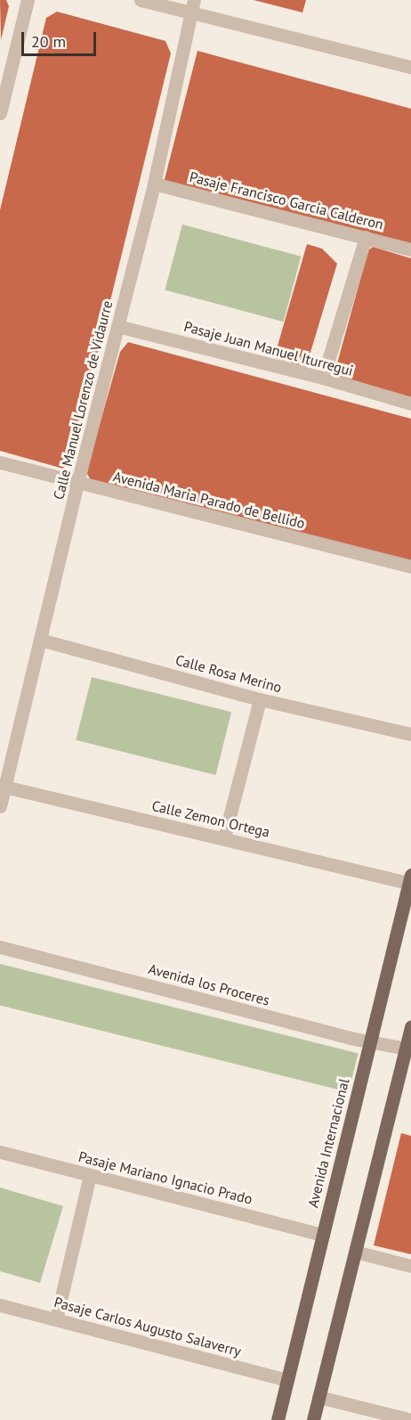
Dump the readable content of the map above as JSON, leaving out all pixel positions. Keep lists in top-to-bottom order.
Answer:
{
  "streets": {
    "main road": ["Avenida Internacional"],
    "street": [
      "Pasaje Francisco Garcia Calderon",
      "Pasaje Juan Manuel Iturregui",
      "Calle Manuel Lorenzo de Vidaurre",
      "Avenida Maria Parado de Bellido",
      "Calle Rosa Merino",
      "Calle Zemon Ortega",
      "Avenida los Proceres",
      "Pasaje Mariano Ignacio Prado",
      "Pasaje Carlos Augusto Salaverry"
    ]
  },
  "crossings": [
    ["Pasaje Francisco Garcia Calderon", "Calle Manuel Lorenzo de Vidaurre"],
    ["Pasaje Juan Manuel Iturregui", "Calle Manuel Lorenzo de Vidaurre"],
    ["Calle Manuel Lorenzo de Vidaurre", "Avenida Maria Parado de Bellido"],
    ["Calle Manuel Lorenzo de Vidaurre", "Calle Rosa Merino"],
    ["Calle Manuel Lorenzo de Vidaurre", "Calle Zemon Ortega"],
    ["Calle Zemon Ortega", "Avenida Internacional"],
    ["Avenida los Proceres", "Avenida Internacional"],
    ["Avenida Internacional", "Pasaje Mariano Ignacio Prado"],
    ["Avenida Internacional", "Pasaje Carlos Augusto Salaverry"]
  ],
  "scale_bar": "20 m"
}
